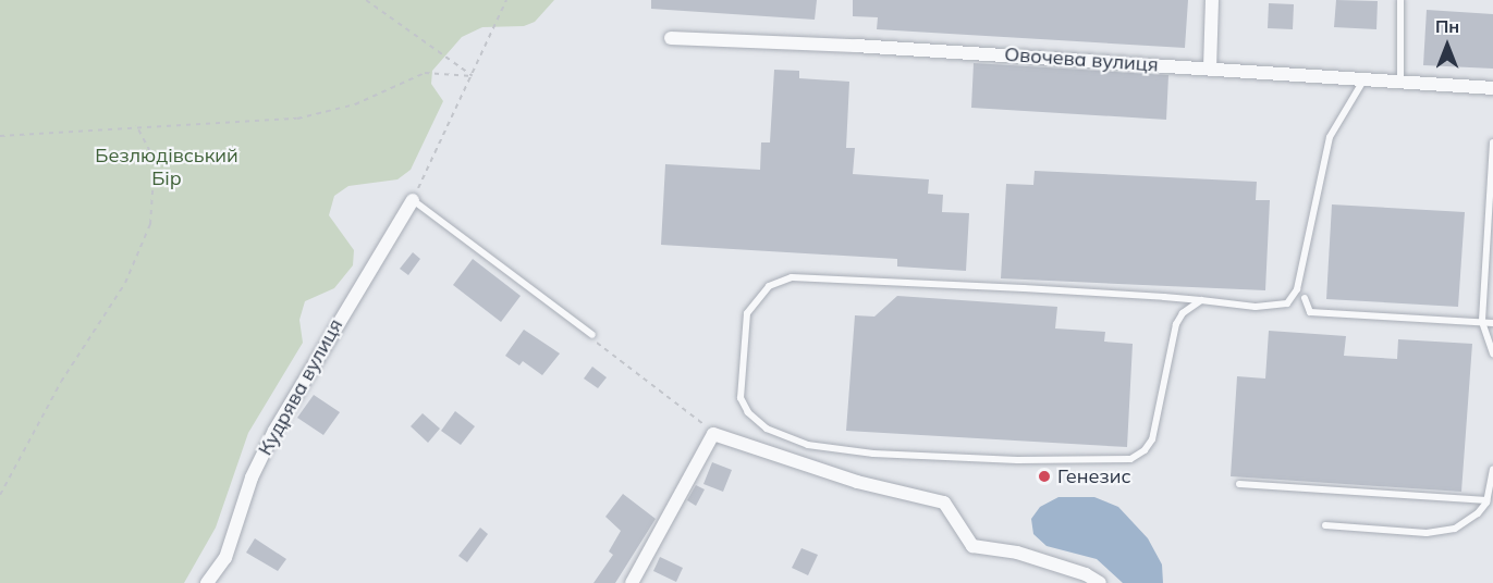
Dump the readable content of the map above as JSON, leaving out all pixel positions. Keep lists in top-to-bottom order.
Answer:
{
  "streets": {
    "street": ["Овочева вулиця", "Кудрява вулиця"]
  },
  "parks": ["Безлюдівський Бір"],
  "places": ["Генезис"],
  "north": "top"
}
